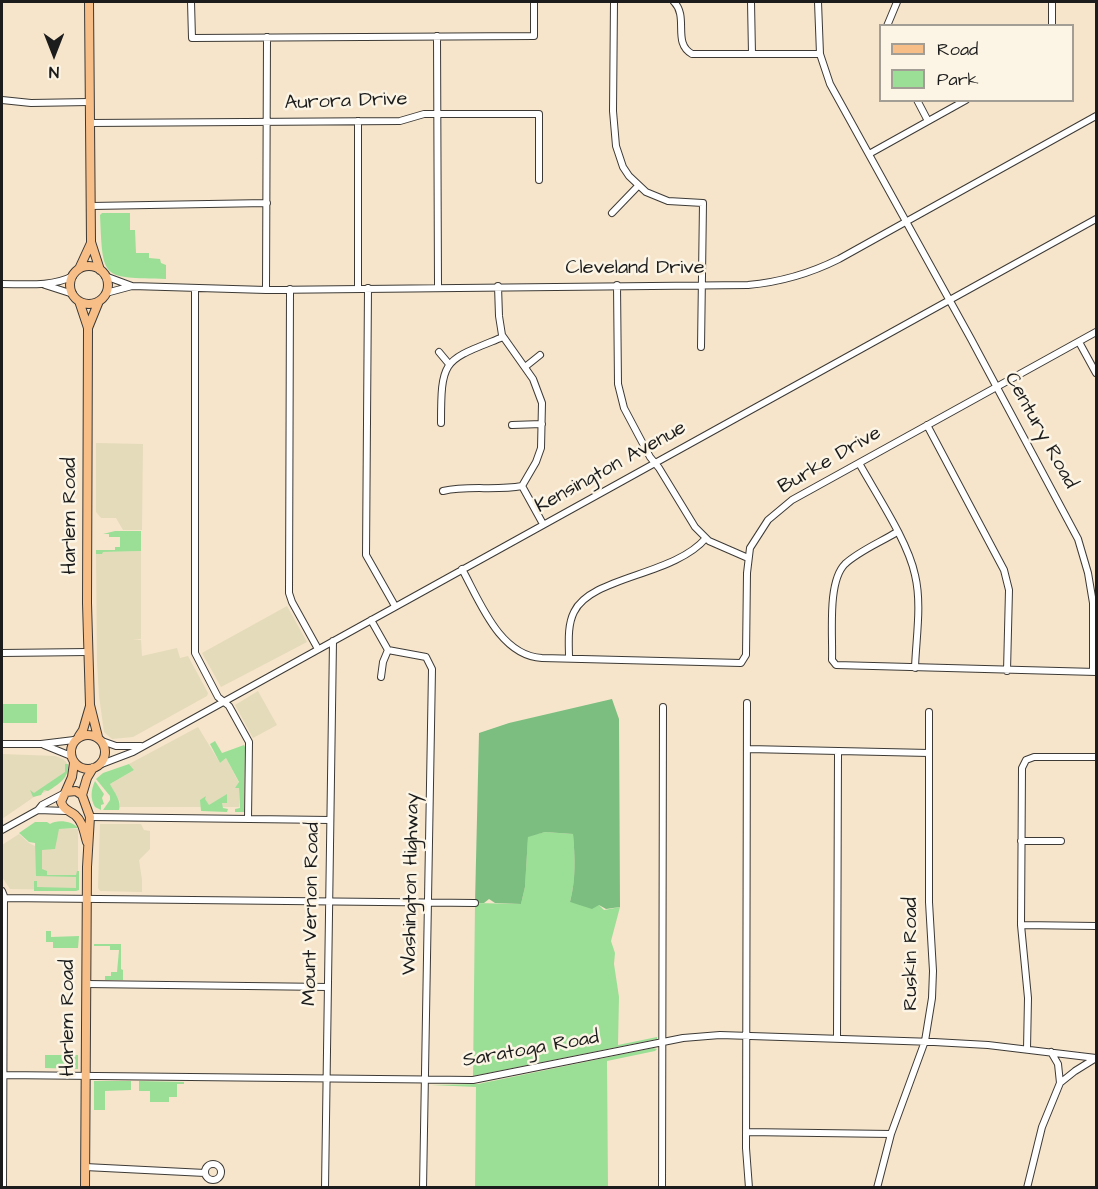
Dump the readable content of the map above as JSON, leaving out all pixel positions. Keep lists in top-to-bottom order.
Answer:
{
  "streets": {
    "main road": ["Harlem Road"],
    "street": [
      "Aurora Drive",
      "Cleveland Drive",
      "Century Road",
      "Burke Drive",
      "Kensington Avenue",
      "Washington Highway",
      "Mount Vernon Road",
      "Ruskin Road",
      "Saratoga Road"
    ]
  },
  "crossings": [
    ["Cleveland Drive", "Century Road"],
    ["Cleveland Drive", "Harlem Road"],
    ["Century Road", "Burke Drive"],
    ["Century Road", "Kensington Avenue"],
    ["Kensington Avenue", "Harlem Road"],
    ["Kensington Avenue", "Mount Vernon Road"],
    ["Harlem Road", "Saratoga Road"],
    ["Washington Highway", "Saratoga Road"],
    ["Mount Vernon Road", "Saratoga Road"],
    ["Ruskin Road", "Saratoga Road"]
  ],
  "legend": ["Road", "Park"],
  "north": "bottom"
}
